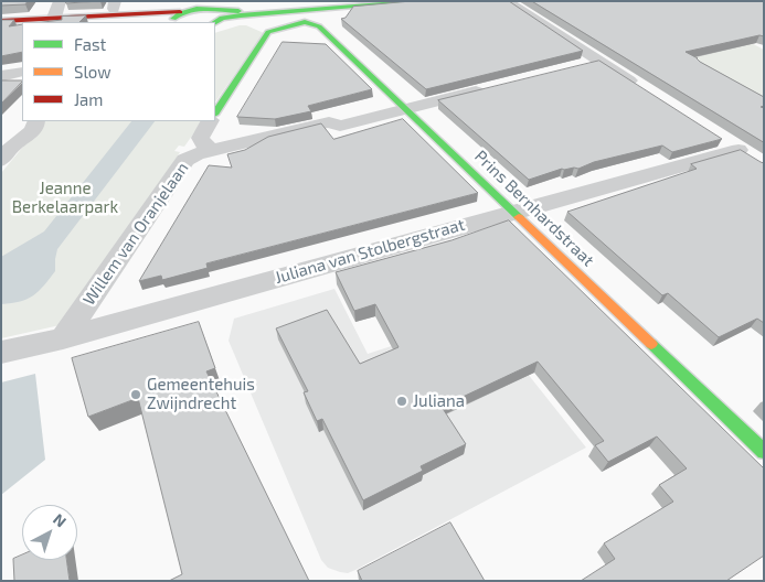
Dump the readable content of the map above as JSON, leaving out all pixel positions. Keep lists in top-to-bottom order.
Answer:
{
  "streets": {
    "main road": ["Prins Bernhardstraat"],
    "street": ["Willem van Oranjelaan", "Juliana van Stolbergstraat"]
  },
  "crossings": [
    ["Prins Bernhardstraat", "Willem van Oranjelaan"],
    ["Prins Bernhardstraat", "Juliana van Stolbergstraat"],
    ["Willem van Oranjelaan", "Juliana van Stolbergstraat"]
  ],
  "parks": ["Jeanne Berkelaarpark"],
  "places": ["Gemeentehuis Zwijndrecht", "Juliana"],
  "legend": ["Fast", "Slow", "Jam"],
  "north": "top right"
}
